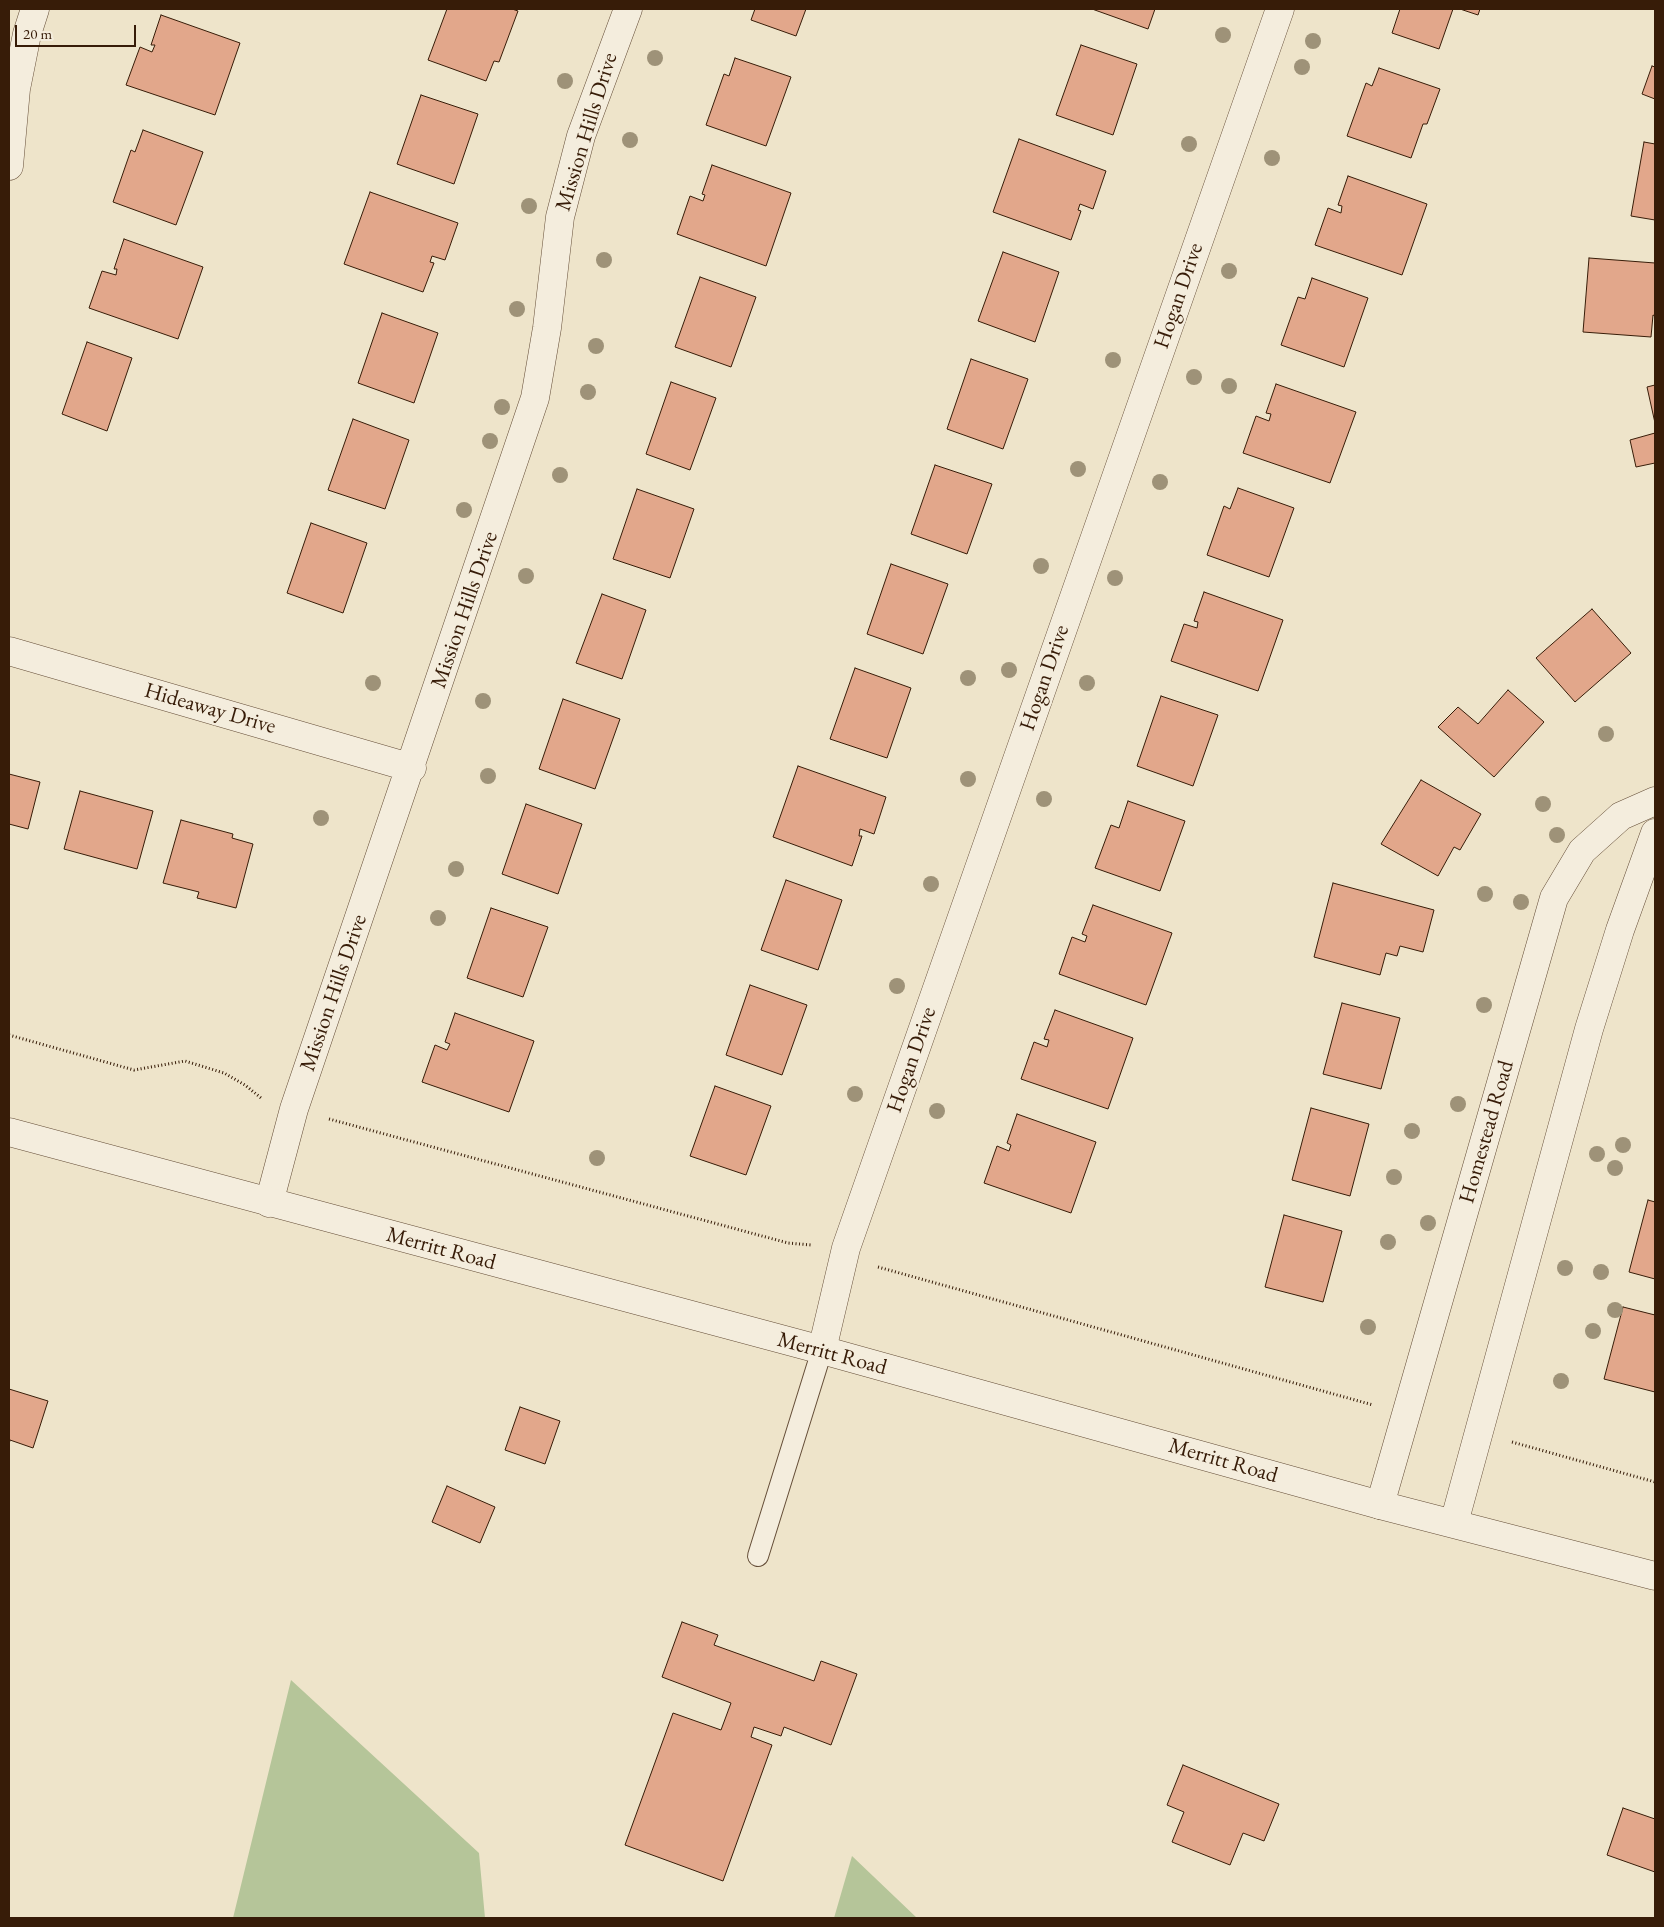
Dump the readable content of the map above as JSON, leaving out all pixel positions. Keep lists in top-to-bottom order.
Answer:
{
  "streets": {
    "street": [
      "Mission Hills Drive",
      "Hogan Drive",
      "Hideaway Drive",
      "Homestead Road",
      "Merritt Road"
    ]
  },
  "crossings": [
    ["Mission Hills Drive", "Hideaway Drive"],
    ["Mission Hills Drive", "Merritt Road"],
    ["Hogan Drive", "Merritt Road"],
    ["Homestead Road", "Merritt Road"]
  ],
  "scale_bar": "20 m"
}
